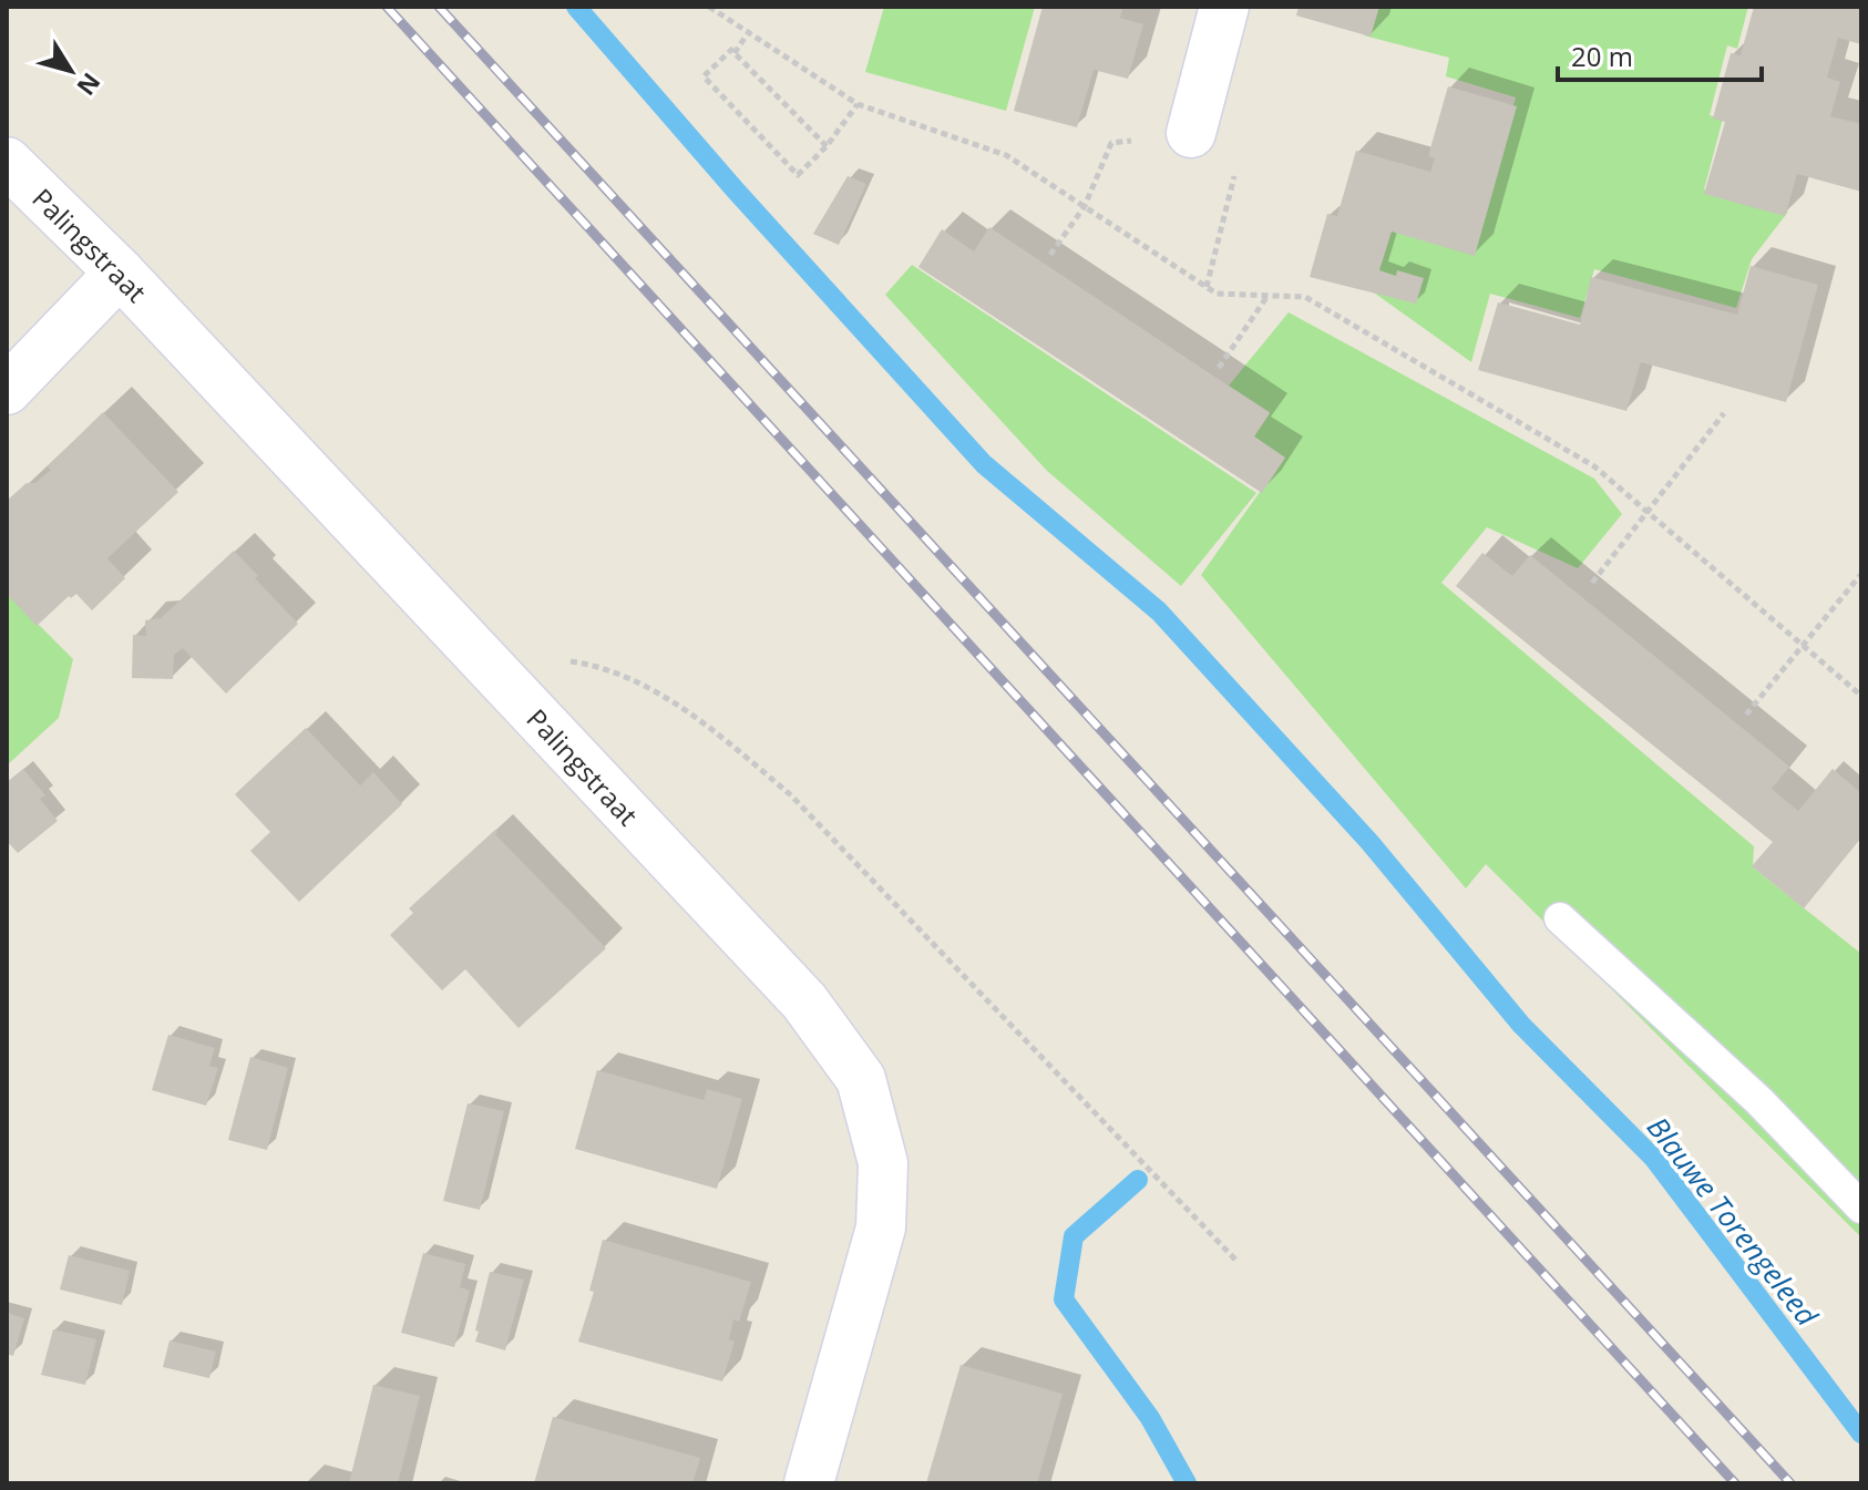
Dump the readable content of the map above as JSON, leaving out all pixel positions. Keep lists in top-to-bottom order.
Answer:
{
  "streets": {
    "street": ["Palingstraat"]
  },
  "water": ["Blauwe Torengeleed"],
  "scale_bar": "20 m",
  "north": "bottom right"
}
